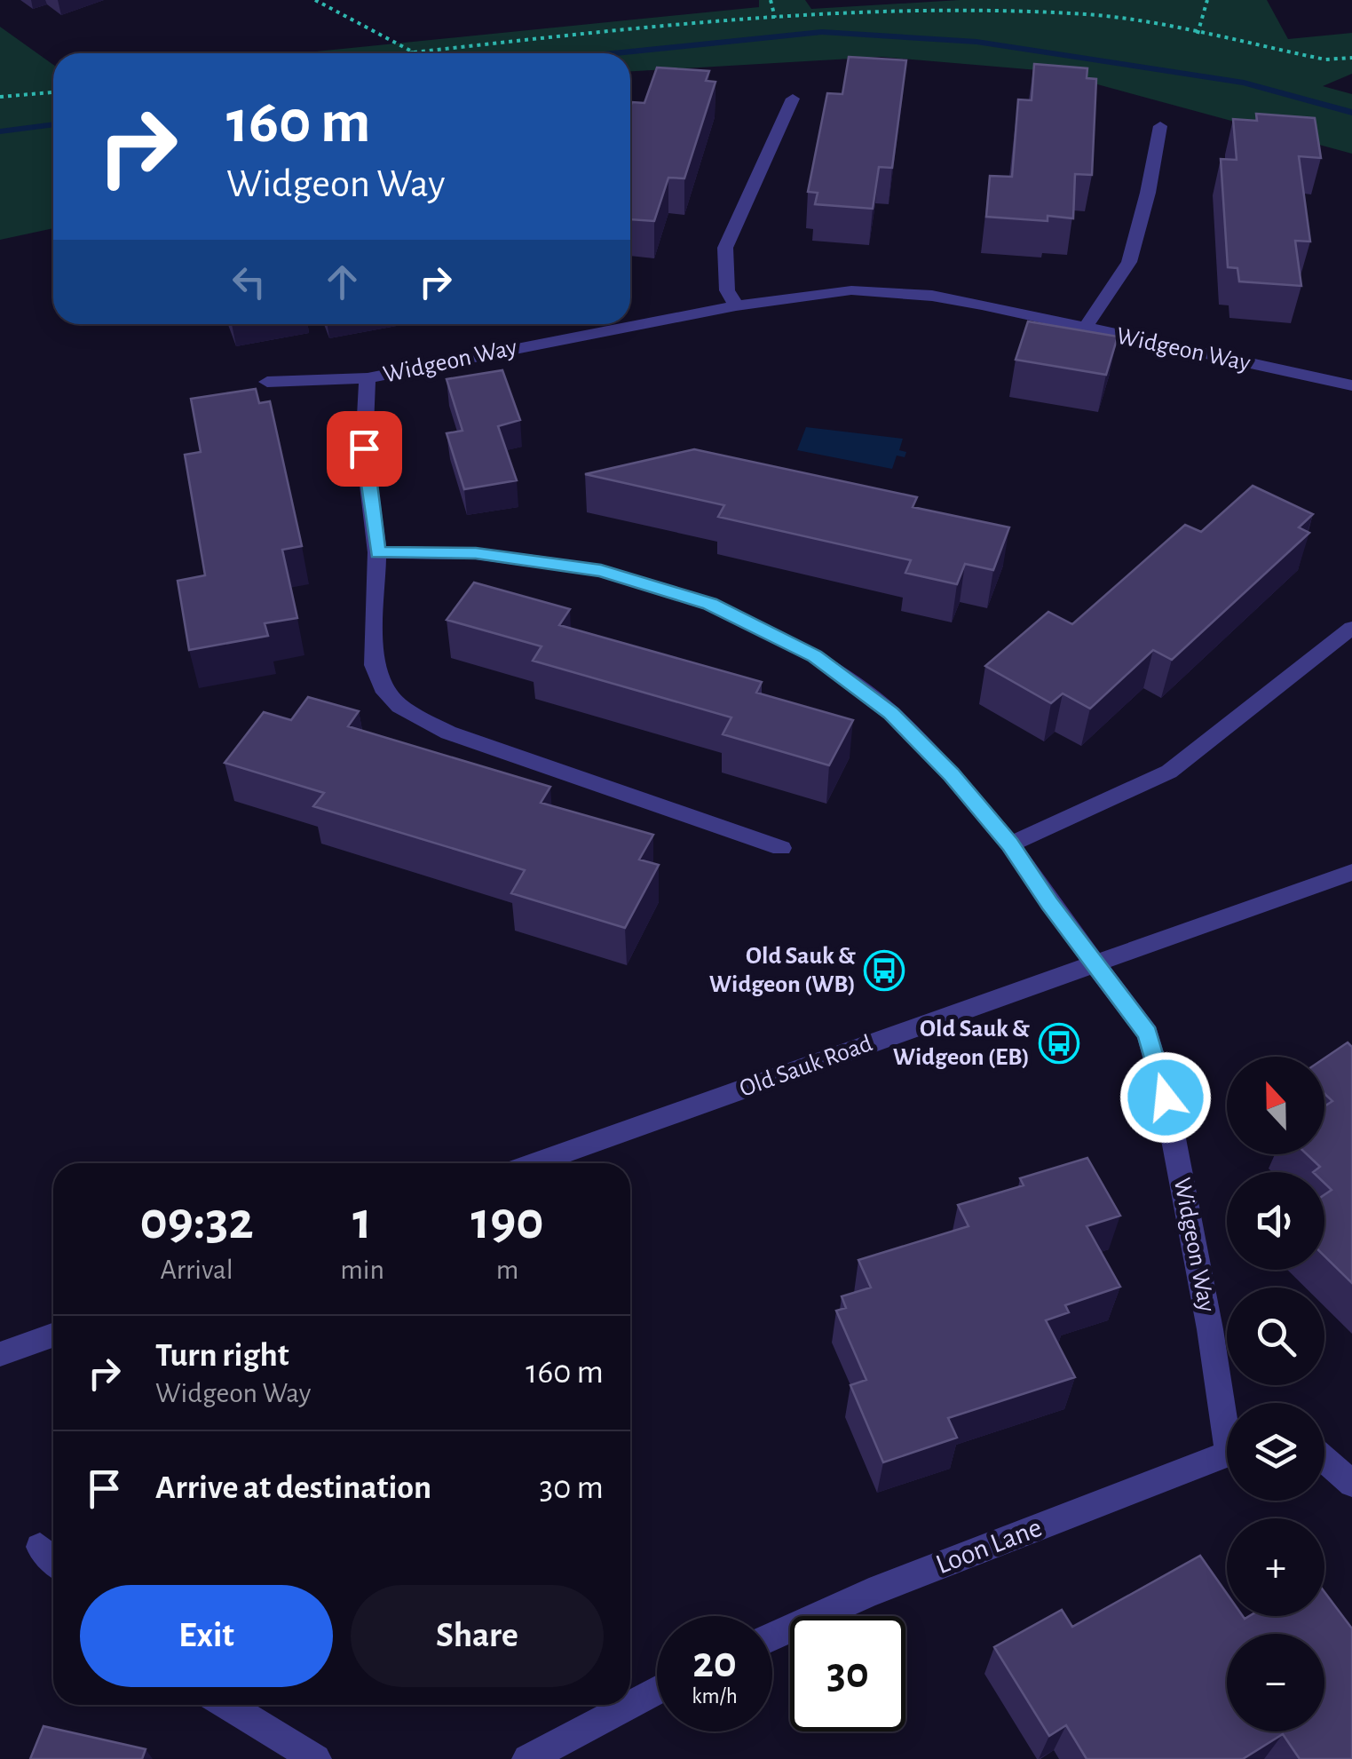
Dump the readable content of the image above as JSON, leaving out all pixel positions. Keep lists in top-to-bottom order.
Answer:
{
  "streets": {
    "street": ["Widgeon Way", "Old Sauk Road", "Loon Lane"]
  },
  "crossings": [
    ["Widgeon Way", "Old Sauk Road"]
  ],
  "places": {
    "bus stop": ["Old Sauk & Widgeon (WB)", "Old Sauk & Widgeon (EB)"]
  },
  "north": "top",
  "page": {
    "turn": ["160 m", "Widgeon Way"],
    "map_buttons": ["+", "−"],
    "eta": [
      "09:32",
      "Arrival",
      "1",
      "min",
      "190",
      "m"
    ],
    "list": [
      {
        "name": "Turn right",
        "note": "Widgeon Way",
        "value": "160 m"
      },
      {
        "name": "Arrive at destination",
        "value": "30 m"
      }
    ],
    "buttons": ["Exit", "Share"],
    "speed": "20 km/h",
    "limit": "30"
  }
}
